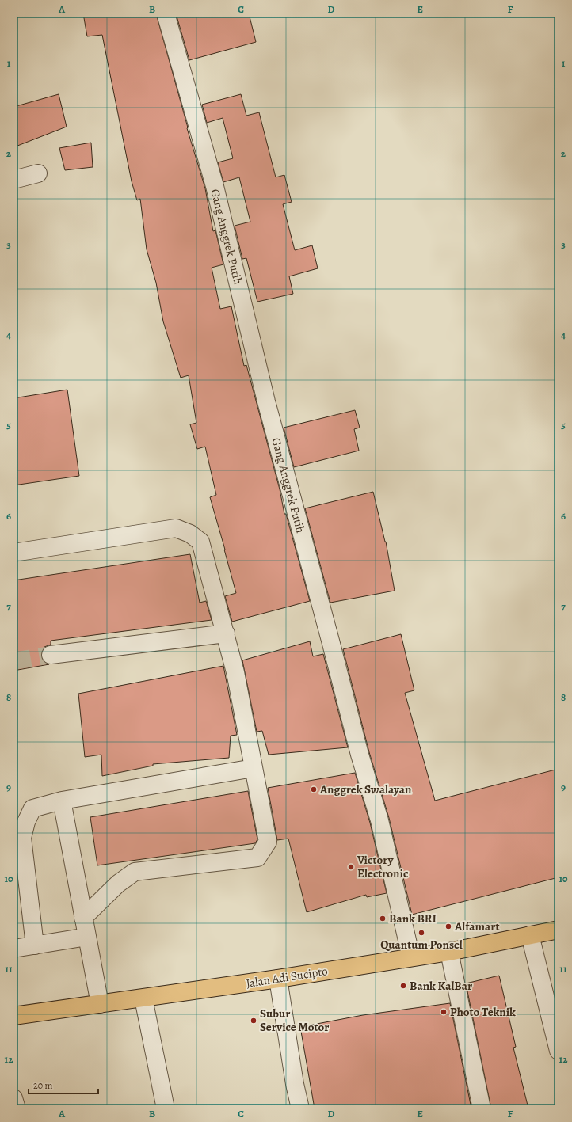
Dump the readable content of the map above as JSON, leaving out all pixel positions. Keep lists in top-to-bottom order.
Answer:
{
  "streets": {
    "main road": ["Jalan Adi Sucipto"],
    "street": ["Gang Anggrek Putih"]
  },
  "crossings": [
    ["Gang Anggrek Putih", "Jalan Adi Sucipto"]
  ],
  "places": [
    "Anggrek Swalayan",
    "Victory Electronic",
    "Bank BRI",
    "Alfamart",
    "Quantum Ponsel",
    "Bank KalBar",
    "Photo Teknik",
    "Subur Service Motor"
  ],
  "scale_bar": "20 m",
  "grid": {
    "columns": [
      "A",
      "B",
      "C",
      "D",
      "E",
      "F"
    ],
    "rows": [
      "1",
      "2",
      "3",
      "4",
      "5",
      "6",
      "7",
      "8",
      "9",
      "10",
      "11",
      "12"
    ]
  }
}
